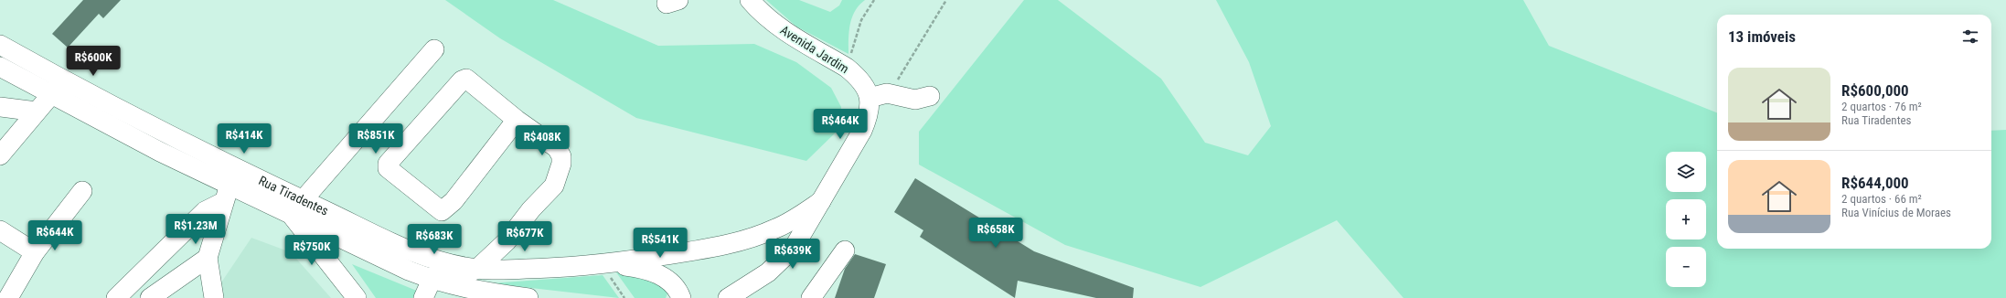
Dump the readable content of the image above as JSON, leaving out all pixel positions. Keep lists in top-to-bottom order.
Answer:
{
  "streets": {
    "street": ["Avenida Jardim", "Rua Tiradentes"]
  },
  "page": {
    "heading": "13 imóveis",
    "price": [
      "R$600K",
      "R$464K",
      "R$414K",
      "R$851K",
      "R$408K",
      "R$1.23M",
      "R$658K",
      "R$644K",
      "R$677K",
      "R$683K",
      "R$541K",
      "R$750K",
      "R$639K"
    ],
    "list": [
      {
        "name": "R$600,000",
        "note": "2 quartos · 76 m² · Rua Tiradentes"
      },
      {
        "name": "R$644,000",
        "note": "2 quartos · 66 m² · Rua Vinícius de Moraes"
      }
    ],
    "map_buttons": ["+", "−"]
  }
}
